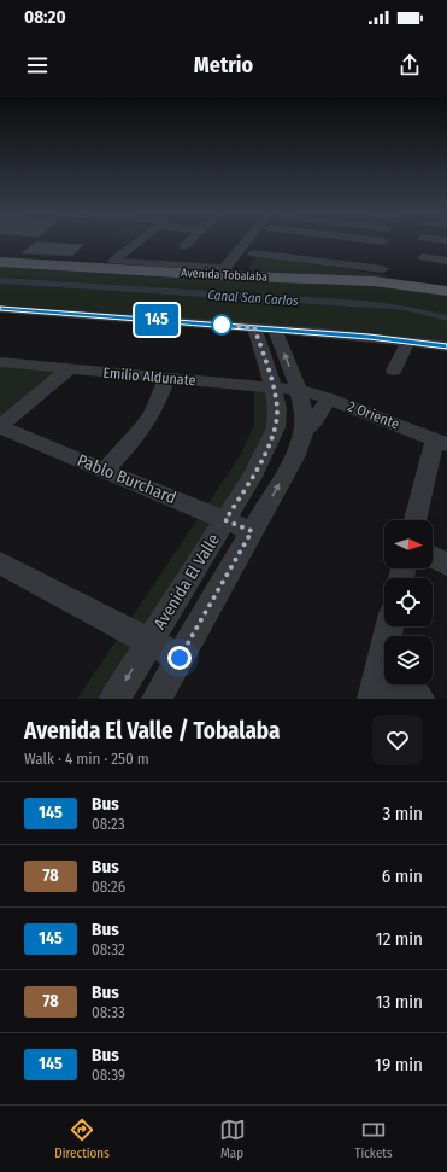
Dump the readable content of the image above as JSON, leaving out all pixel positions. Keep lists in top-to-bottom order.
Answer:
{
  "streets": {
    "main road": ["Avenida Tobalaba"],
    "street": [
      "Emilio Aldunate",
      "2 Oriente",
      "Pablo Burchard",
      "Avenida El Valle"
    ]
  },
  "crossings": [
    ["Emilio Aldunate", "2 Oriente"],
    ["Emilio Aldunate", "Avenida El Valle"],
    ["2 Oriente", "Avenida El Valle"],
    ["Pablo Burchard", "Avenida El Valle"]
  ],
  "water": ["Canal San Carlos"],
  "lines": ["bus line 145"],
  "north": "right",
  "page": {
    "status": "08:20",
    "header": "Metrio",
    "on_map": "145",
    "heading": ["Avenida El Valle / Tobalaba", "Walk · 4 min · 250 m"],
    "list": [
      {
        "mark": "145",
        "name": "Bus",
        "note": "08:23",
        "value": "3 min"
      },
      {
        "mark": "78",
        "name": "Bus",
        "note": "08:26",
        "value": "6 min"
      },
      {
        "mark": "145",
        "name": "Bus",
        "note": "08:32",
        "value": "12 min"
      },
      {
        "mark": "78",
        "name": "Bus",
        "note": "08:33",
        "value": "13 min"
      },
      {
        "mark": "145",
        "name": "Bus",
        "note": "08:39",
        "value": "19 min"
      }
    ],
    "tabs": ["Directions", "Map", "Tickets"]
  }
}
